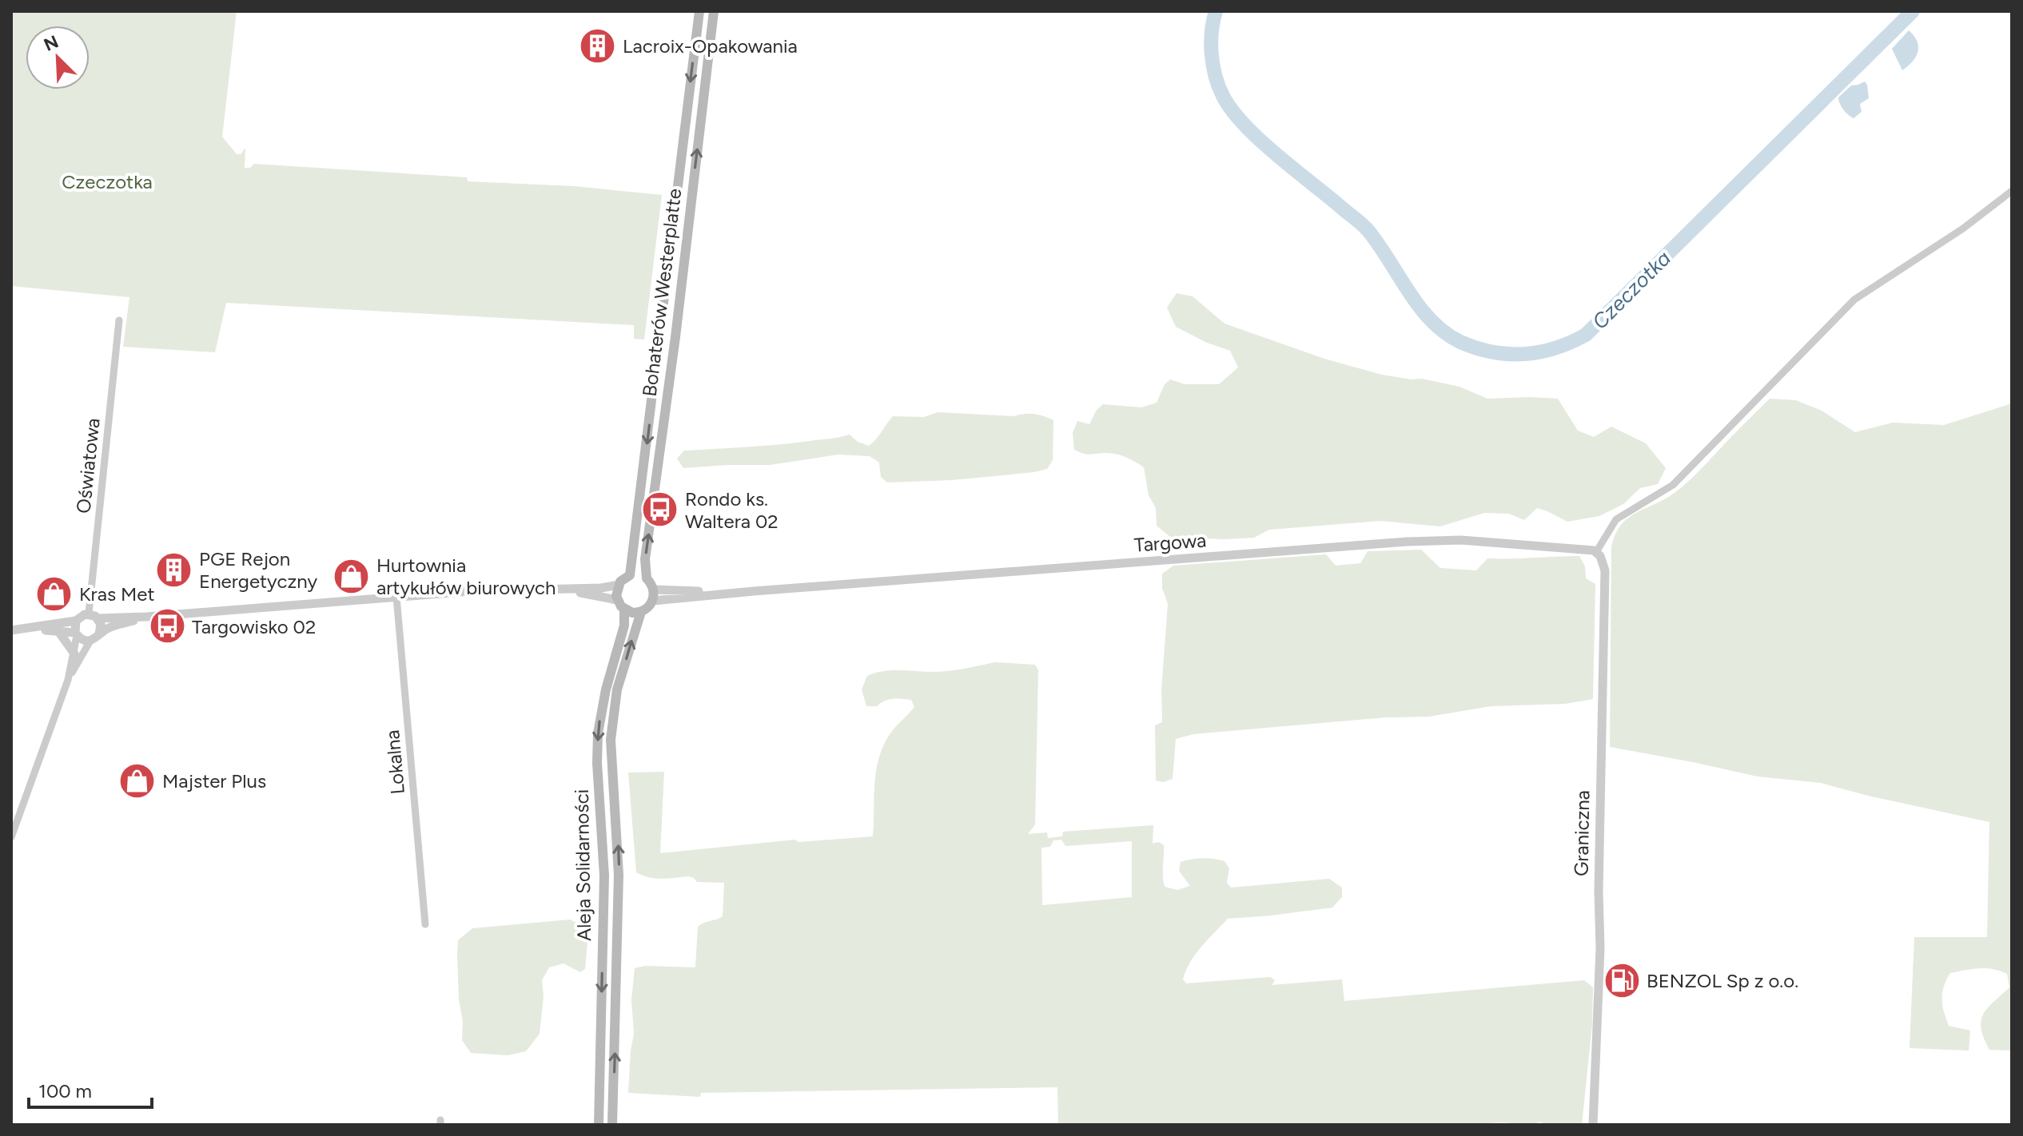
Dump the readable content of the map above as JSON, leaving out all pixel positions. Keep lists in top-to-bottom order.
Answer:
{
  "streets": {
    "main road": ["Bohaterów Westerplatte", "Aleja Solidarności"],
    "street": [
      "Oświatowa",
      "Targowa",
      "Lokalna",
      "Graniczna"
    ]
  },
  "crossings": [
    ["Bohaterów Westerplatte", "Targowa"],
    ["Bohaterów Westerplatte", "Aleja Solidarności"],
    ["Targowa", "Graniczna"],
    ["Targowa", "Aleja Solidarności"]
  ],
  "water": ["Czeczotka"],
  "parks": ["Czeczotka"],
  "places": {
    "building": ["Lacroix-Opakowania", "PGE Rejon Energetyczny"],
    "bus stop": ["Rondo ks. Waltera 02", "Targowisko 02"],
    "shop": ["Hurtownia artykułów biurowych", "Kras Met", "Majster Plus"],
    "fuel station": ["BENZOL Sp z o.o."]
  },
  "scale_bar": "100 m",
  "north": "top left"
}
